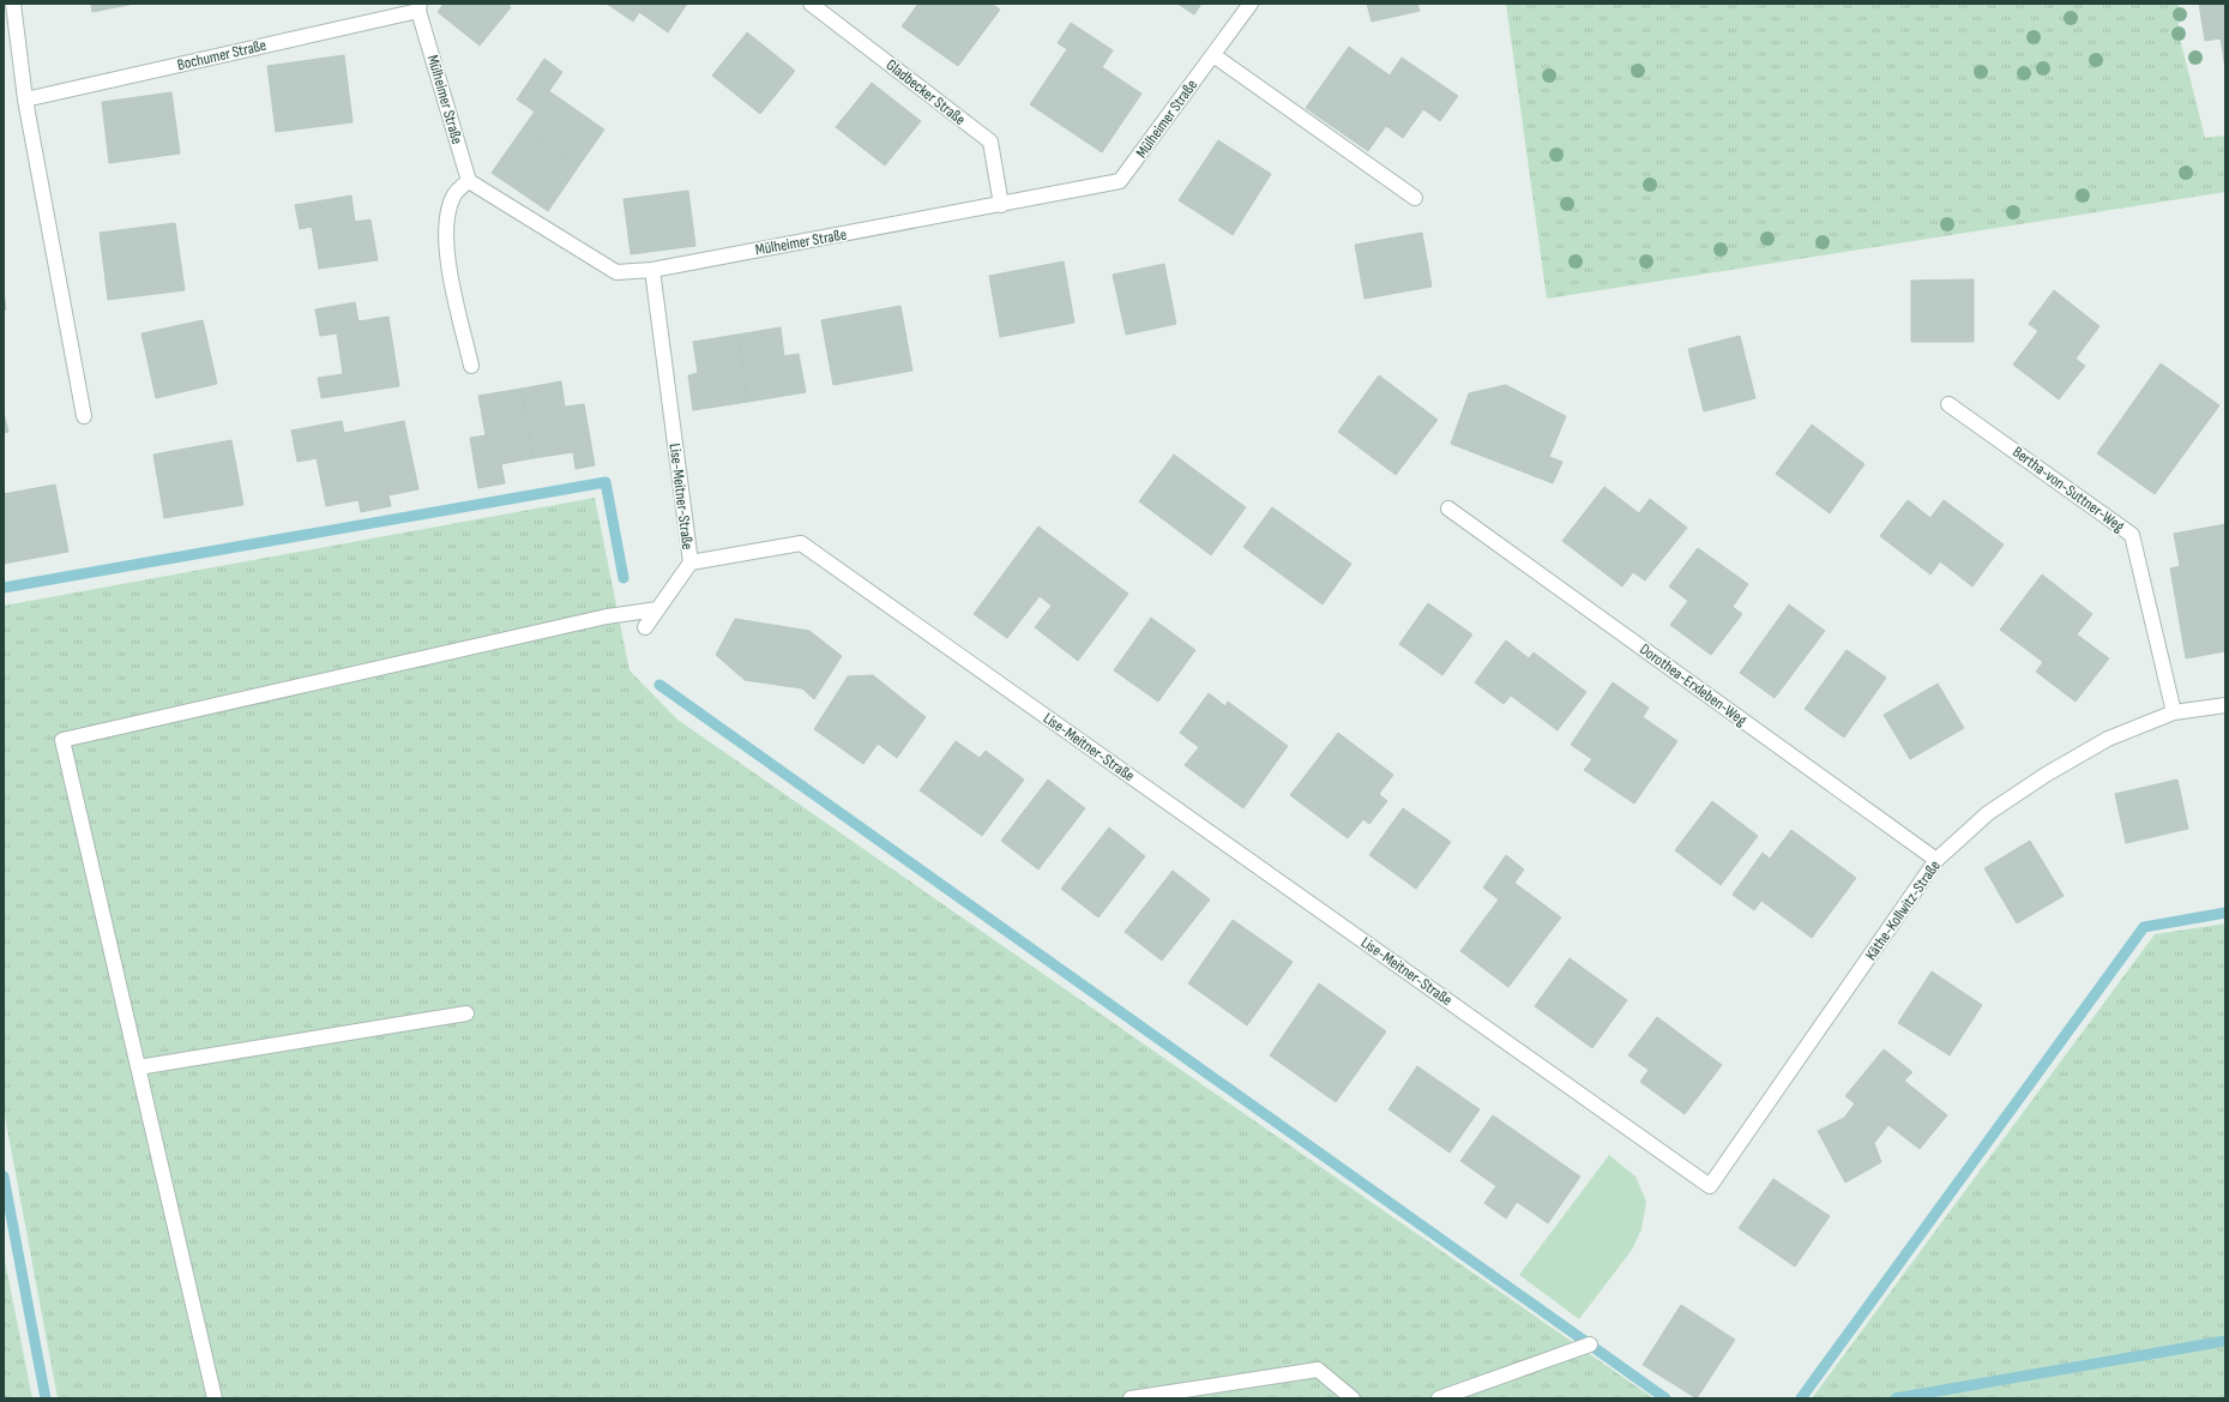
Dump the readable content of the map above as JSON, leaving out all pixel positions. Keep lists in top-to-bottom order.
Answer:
{
  "streets": {
    "street": [
      "Bochumer Straße",
      "Gladbecker Straße",
      "Mülheimer Straße",
      "Bertha-von-Suttner-Weg",
      "Lise-Meitner-Straße",
      "Dorothea-Erxleben-Weg",
      "Käthe-Kollwitz-Straße"
    ]
  },
  "crossings": [
    ["Bochumer Straße", "Mülheimer Straße"],
    ["Gladbecker Straße", "Mülheimer Straße"],
    ["Mülheimer Straße", "Lise-Meitner-Straße"],
    ["Bertha-von-Suttner-Weg", "Käthe-Kollwitz-Straße"],
    ["Lise-Meitner-Straße", "Käthe-Kollwitz-Straße"],
    ["Dorothea-Erxleben-Weg", "Käthe-Kollwitz-Straße"]
  ]
}
